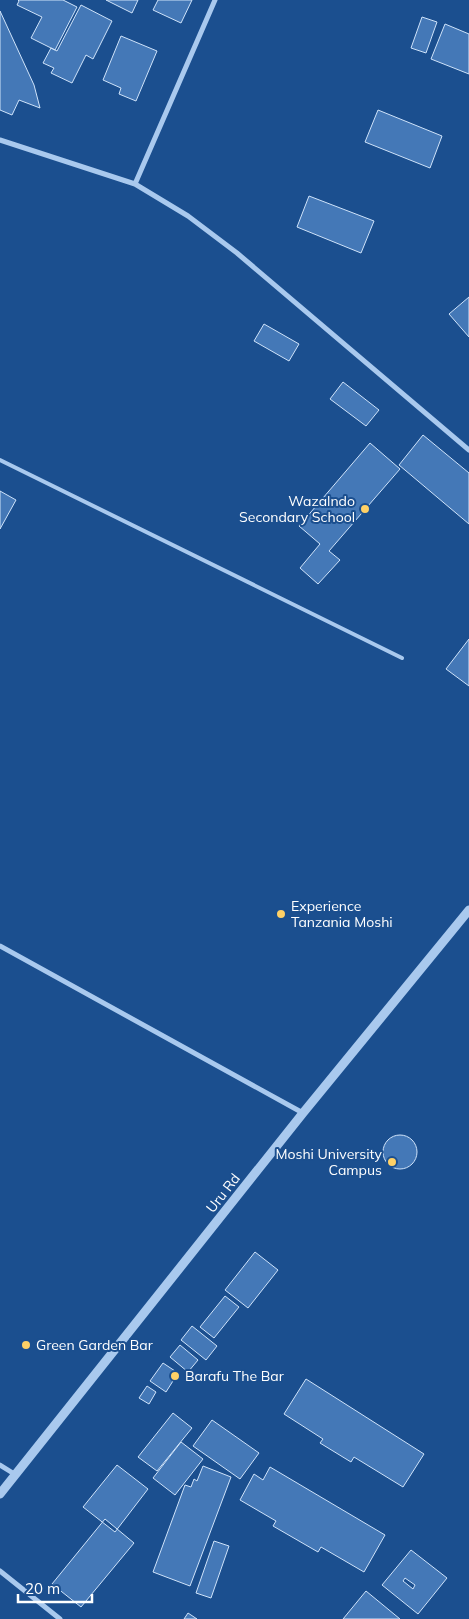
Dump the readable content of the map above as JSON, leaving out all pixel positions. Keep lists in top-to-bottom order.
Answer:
{
  "streets": {
    "street": ["Uru Rd"]
  },
  "places": [
    "Wazalndo Secondary School",
    "Experience Tanzania Moshi",
    "Moshi University Campus",
    "Green Garden Bar",
    "Barafu The Bar"
  ],
  "scale_bar": "20 m"
}
